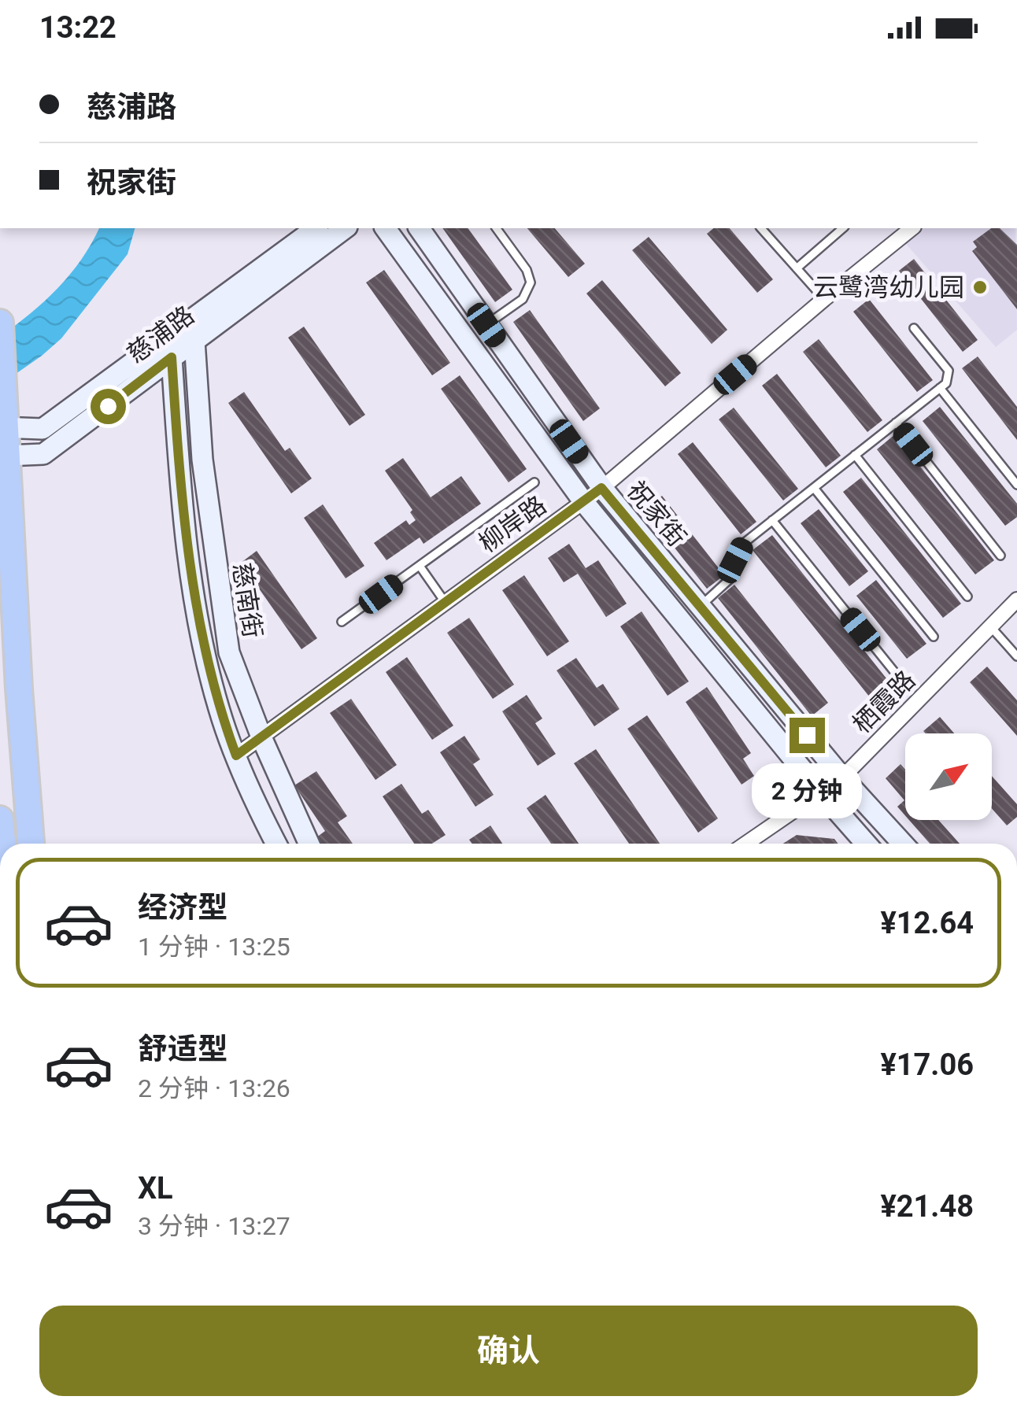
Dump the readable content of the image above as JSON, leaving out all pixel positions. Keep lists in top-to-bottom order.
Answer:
{
  "streets": {
    "street": [
      "慈浦路",
      "祝家街",
      "柳岸路",
      "慈南街",
      "栖霞路"
    ]
  },
  "crossings": [
    ["慈浦路", "慈南街"],
    ["祝家街", "柳岸路"],
    ["祝家街", "栖霞路"],
    ["柳岸路", "慈南街"]
  ],
  "places": ["云鹭湾幼儿园"],
  "north": "top right",
  "page": {
    "status": "13:22",
    "banner": ["慈浦路", "祝家街"],
    "bubble": "2 分钟",
    "list": [
      {
        "name": "经济型",
        "note": "1 分钟 · 13:25",
        "value": "¥12.64"
      },
      {
        "name": "舒适型",
        "note": "2 分钟 · 13:26",
        "value": "¥17.06"
      },
      {
        "name": "XL",
        "note": "3 分钟 · 13:27",
        "value": "¥21.48"
      }
    ],
    "buttons": "确认"
  }
}
